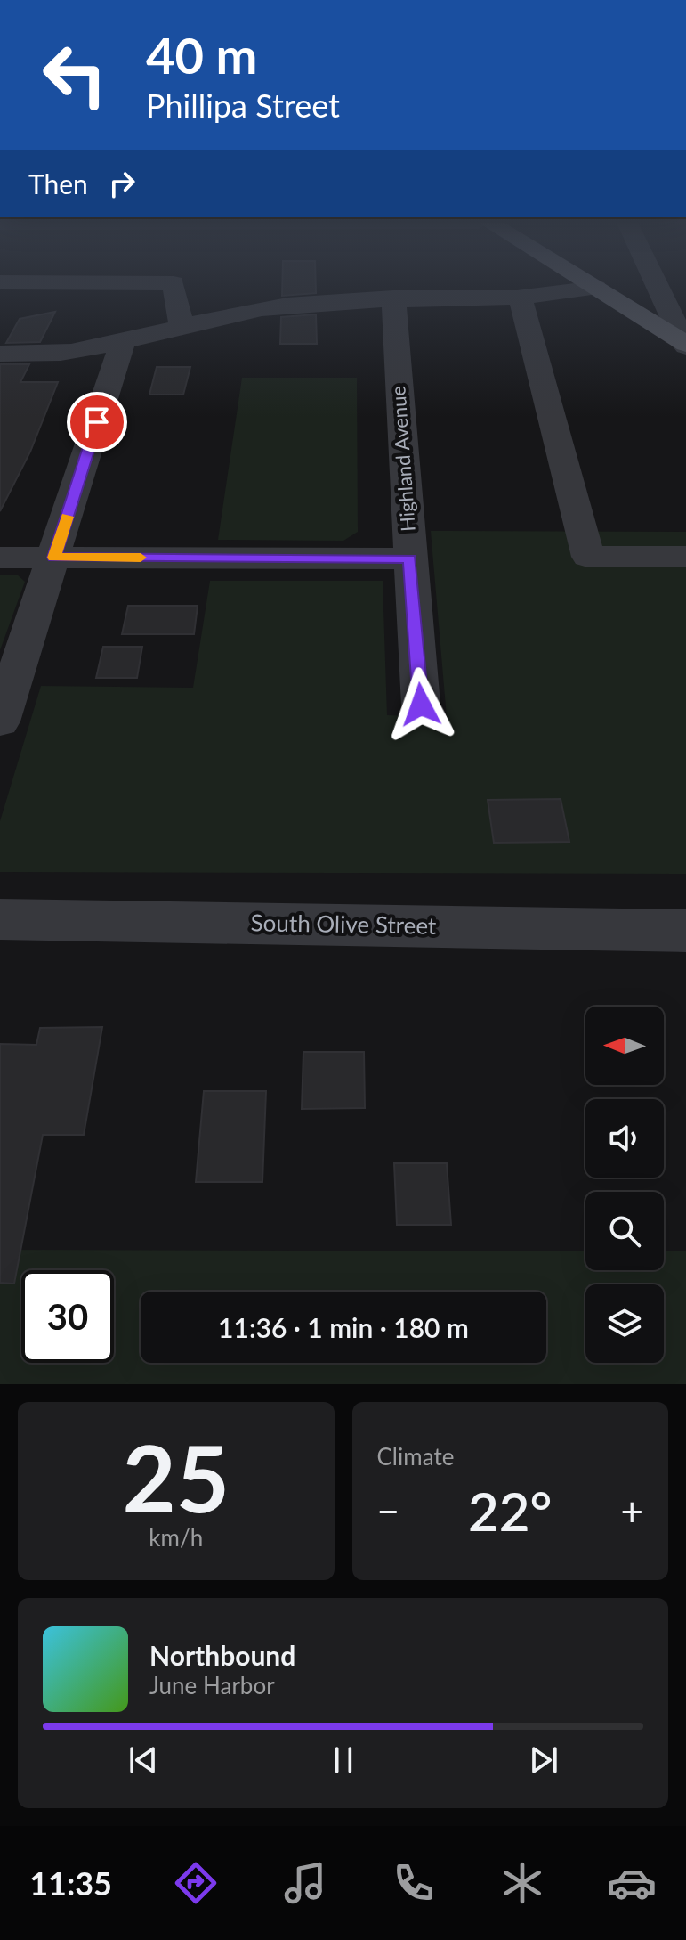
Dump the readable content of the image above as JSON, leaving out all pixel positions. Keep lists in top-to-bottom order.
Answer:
{
  "streets": {
    "street": ["Highland Avenue", "South Olive Street"]
  },
  "north": "left",
  "page": {
    "turn": ["40 m", "Phillipa Street"],
    "then": "Then",
    "limit": "30",
    "trip": "11:36 · 1 min · 180 m",
    "tile": [
      ["25", "km/h"],
      "Climate"
    ],
    "heat": ["−", "22°", "+"],
    "song": ["Northbound", "June Harbor"],
    "tabs": "11:35"
  }
}
